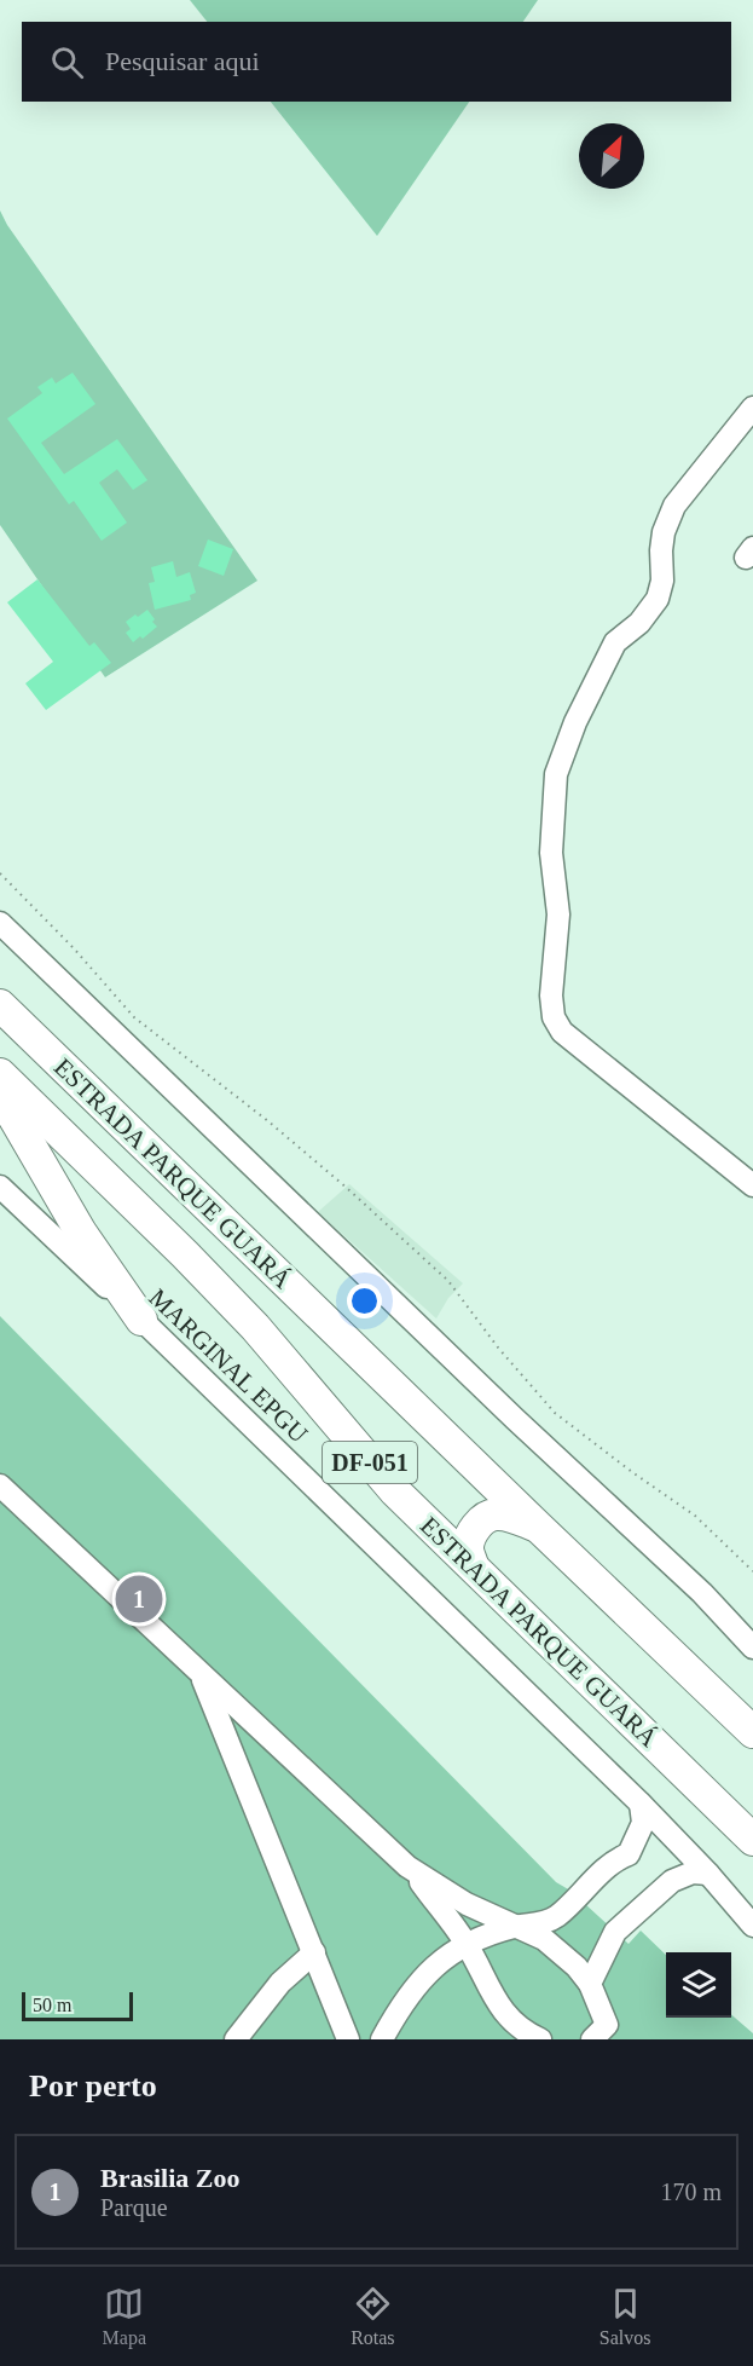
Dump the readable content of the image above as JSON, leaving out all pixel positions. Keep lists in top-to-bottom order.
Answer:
{
  "streets": {
    "highway": ["ESTRADA PARQUE GUARÁ", "DF-051"],
    "street": ["MARGINAL EPGU"]
  },
  "scale_bar": "50 m",
  "north": "top right",
  "page": {
    "search": "Pesquisar aqui",
    "pins": "1",
    "scale": "50 m",
    "heading": "Por perto",
    "list": [
      {
        "mark": "1",
        "name": "Brasilia Zoo",
        "note": "Parque",
        "value": "170 m"
      }
    ],
    "nav": ["Mapa", "Rotas", "Salvos"]
  }
}
